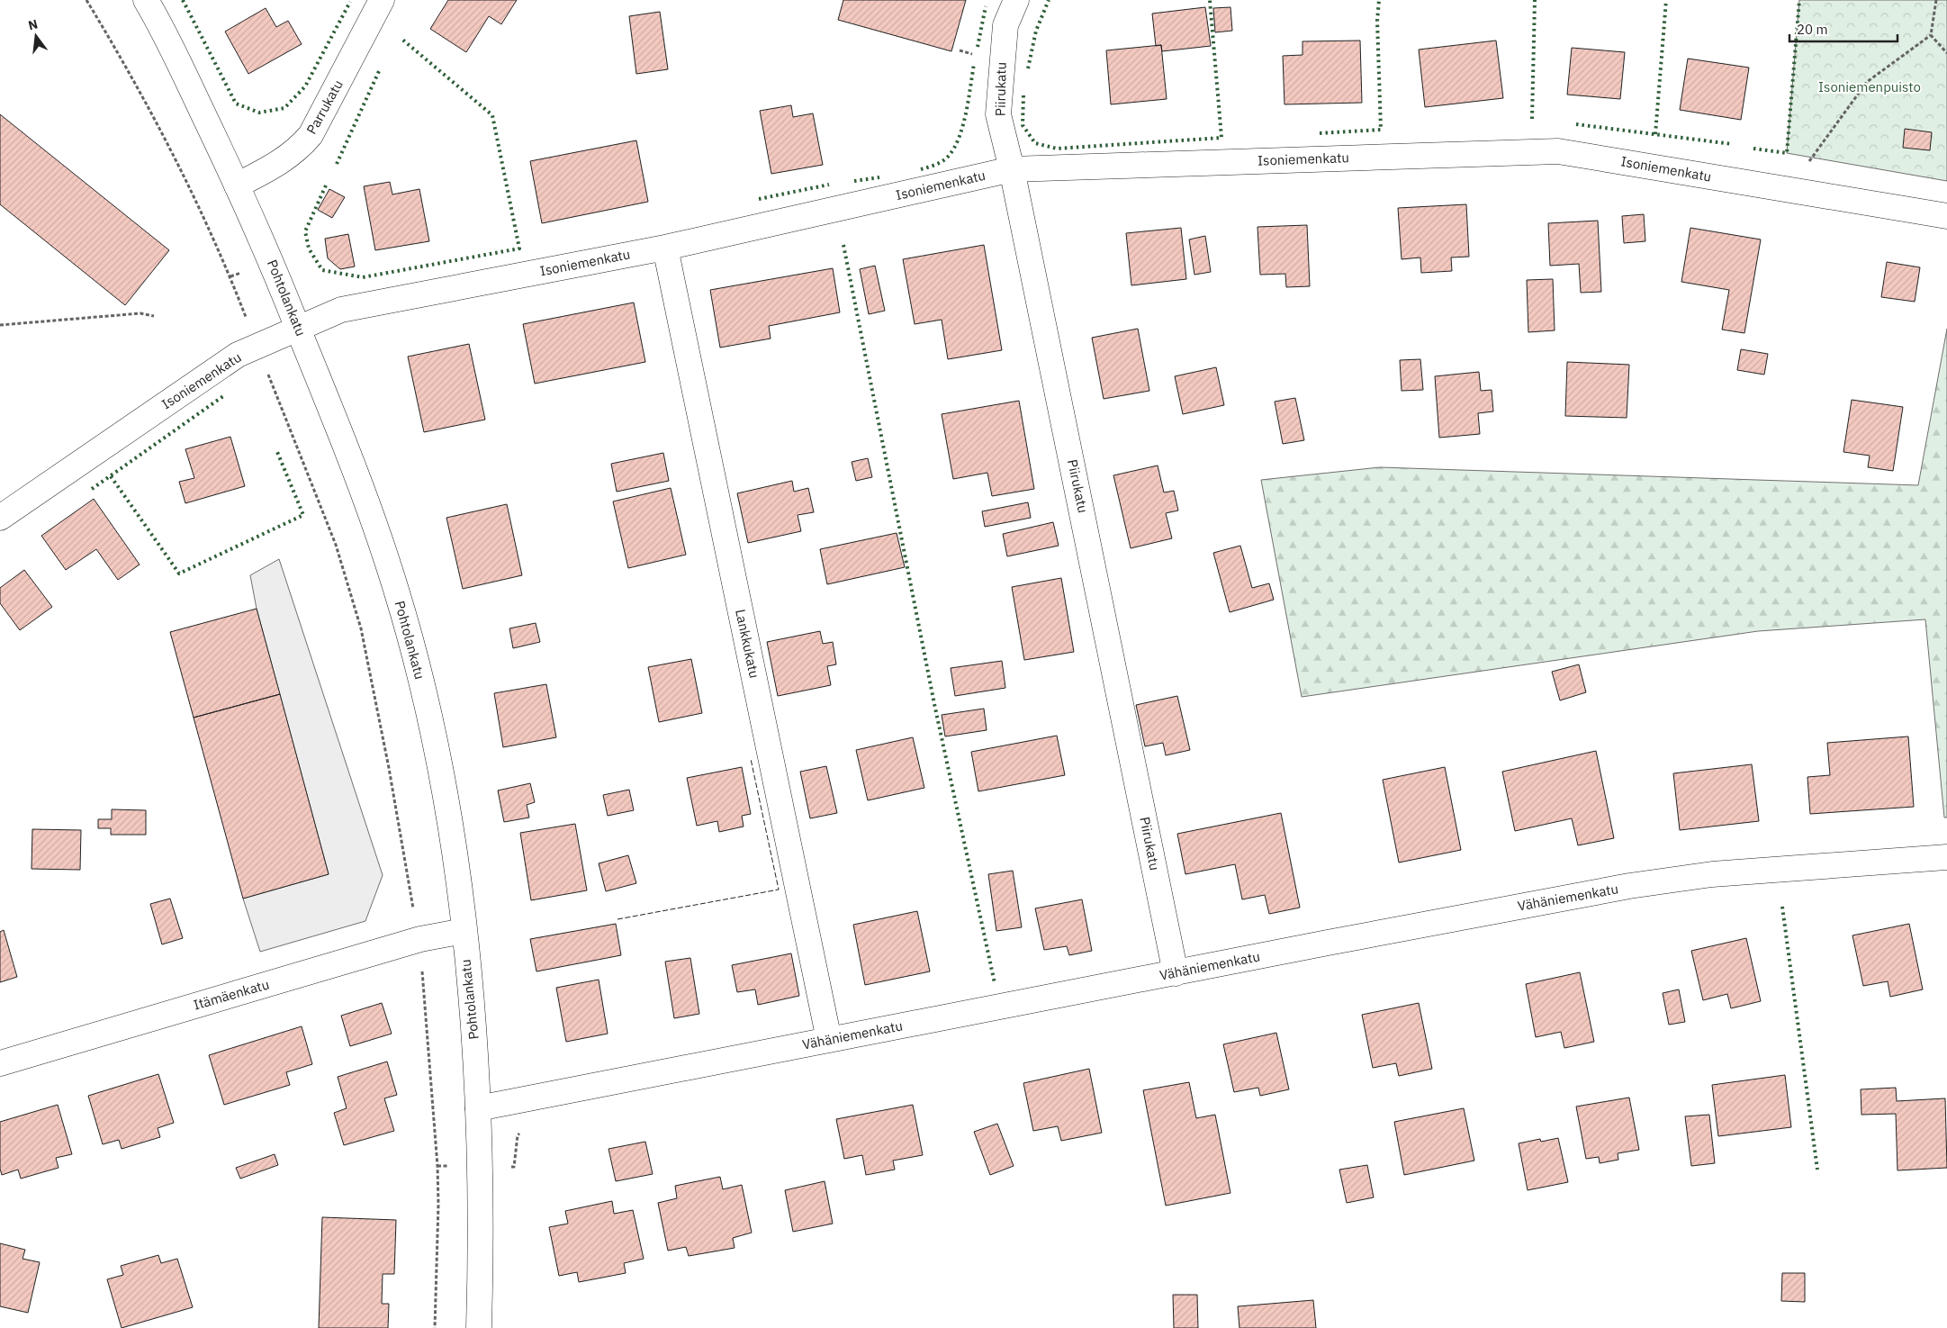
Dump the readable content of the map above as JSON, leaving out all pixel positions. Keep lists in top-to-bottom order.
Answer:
{
  "streets": {
    "street": [
      "Piirukatu",
      "Parrukatu",
      "Isoniemenkatu",
      "Pohtolankatu",
      "Lankkukatu",
      "Vähäniemenkatu",
      "Itämäenkatu"
    ]
  },
  "crossings": [
    ["Piirukatu", "Isoniemenkatu"],
    ["Piirukatu", "Vähäniemenkatu"],
    ["Parrukatu", "Pohtolankatu"],
    ["Isoniemenkatu", "Pohtolankatu"],
    ["Isoniemenkatu", "Lankkukatu"],
    ["Pohtolankatu", "Vähäniemenkatu"],
    ["Pohtolankatu", "Itämäenkatu"],
    ["Lankkukatu", "Vähäniemenkatu"]
  ],
  "parks": ["Isoniemenpuisto"],
  "scale_bar": "20 m",
  "north": "top"
}
